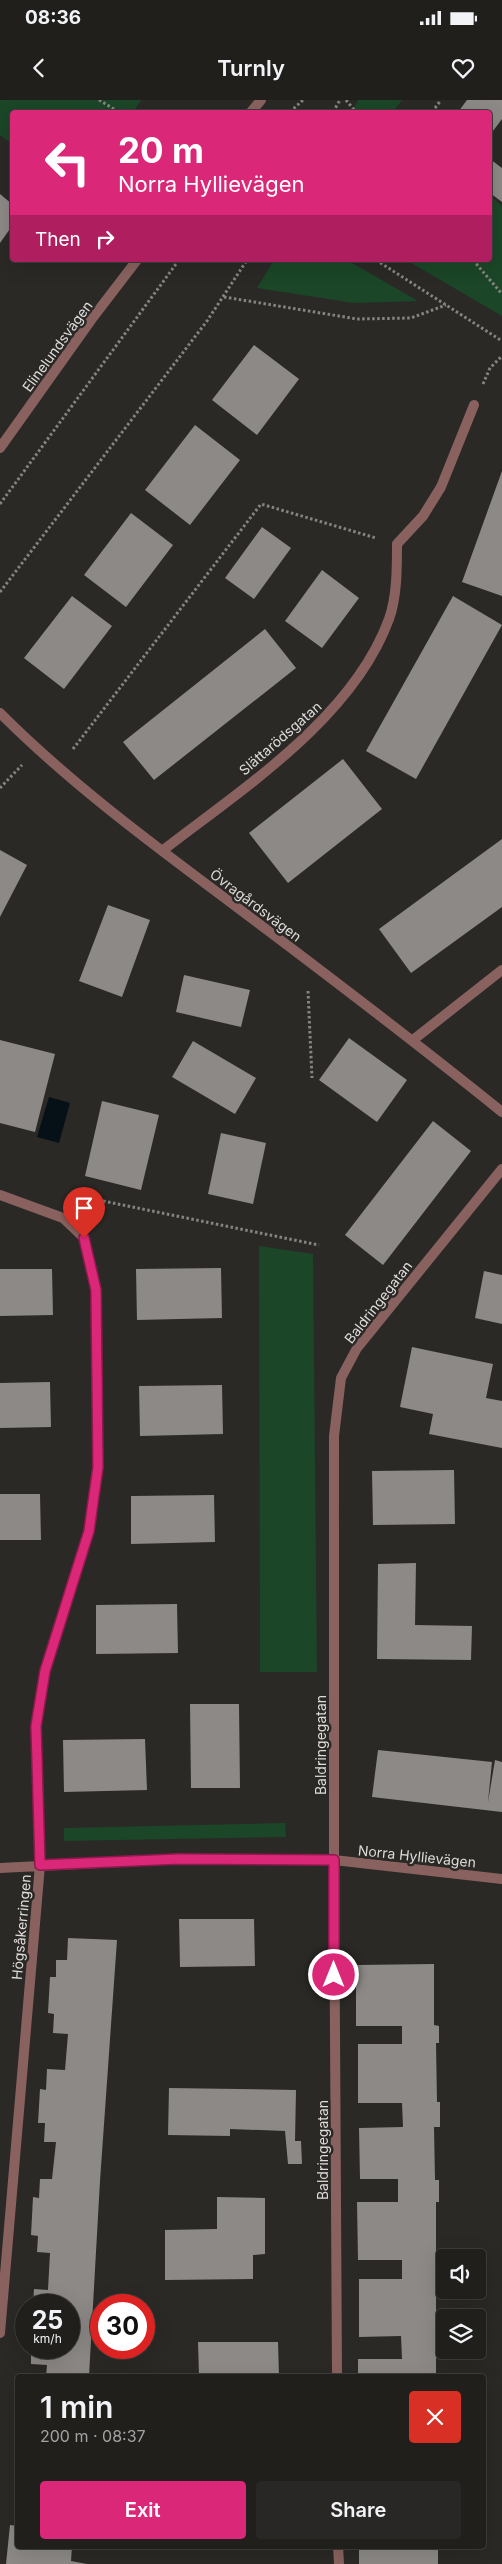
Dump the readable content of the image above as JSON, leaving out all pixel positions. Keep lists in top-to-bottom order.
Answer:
{
  "streets": {
    "street": [
      "Elinelundsvägen",
      "Slättarödsgatan",
      "Övragårdsvägen",
      "Baldringegatan",
      "Norra Hyllievägen",
      "Högsåkerringen"
    ]
  },
  "crossings": [
    ["Slättarödsgatan", "Övragårdsvägen"],
    ["Baldringegatan", "Norra Hyllievägen"],
    ["Norra Hyllievägen", "Högsåkerringen"]
  ],
  "page": {
    "status": "08:36",
    "header": "Turnly",
    "turn": ["20 m", "Norra Hyllievägen"],
    "then": "Then",
    "speed": "25 km/h",
    "limit": "30",
    "heading": ["1 min", "200 m · 08:37"],
    "buttons": ["Exit", "Share"]
  }
}
